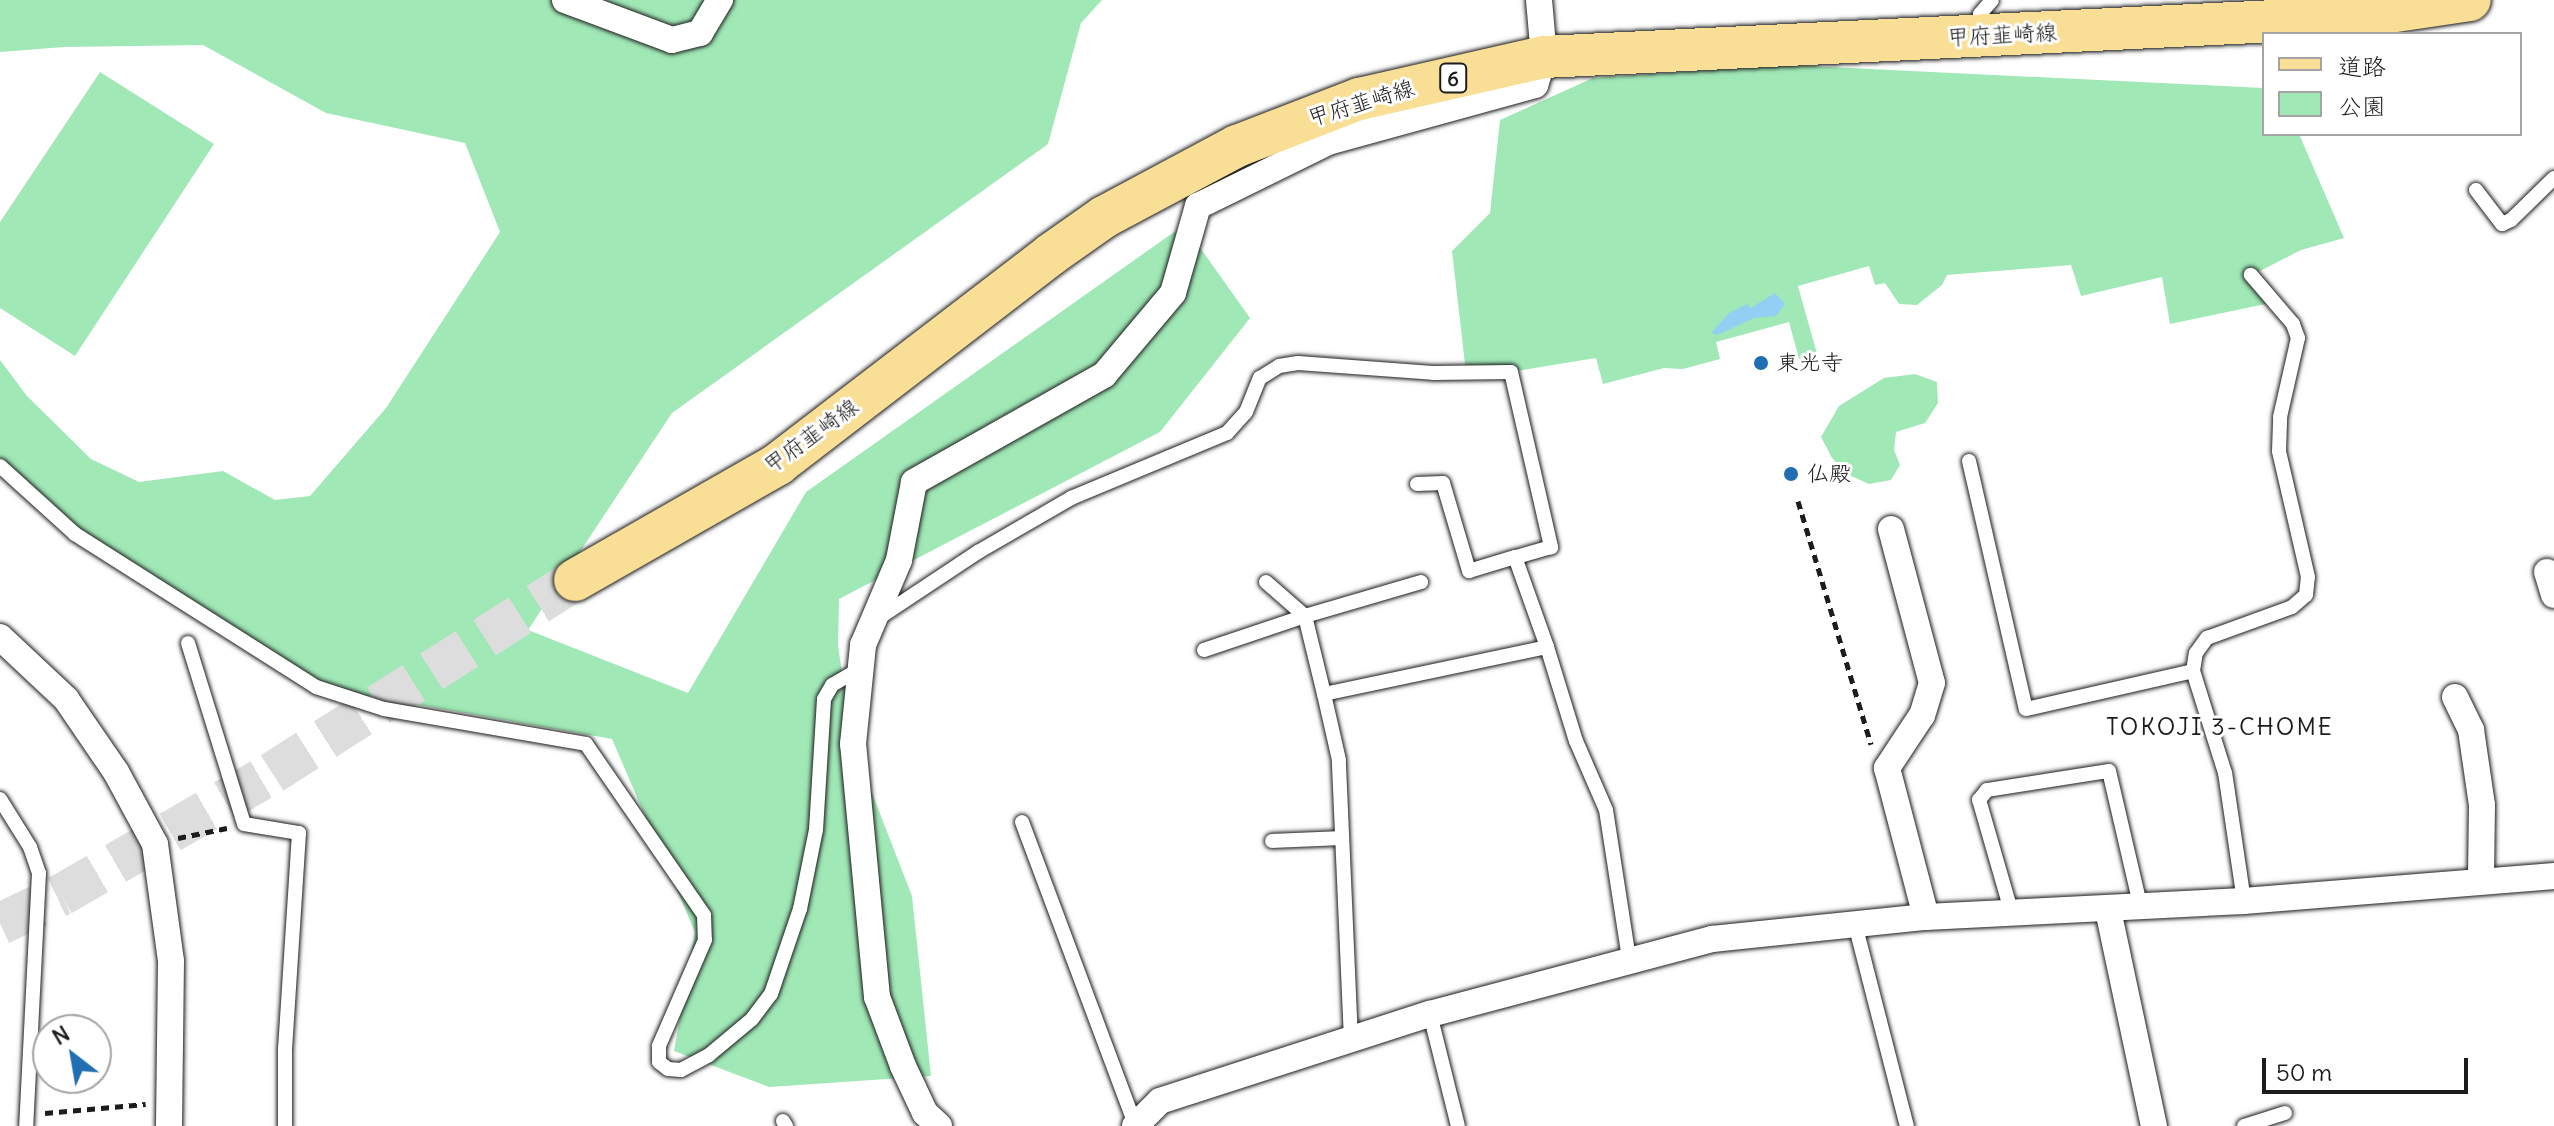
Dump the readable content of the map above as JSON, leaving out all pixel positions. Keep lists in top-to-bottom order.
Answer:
{
  "streets": {
    "main road": ["甲府韮崎線", "6"]
  },
  "districts": ["TOKOJI 3-CHOME"],
  "places": ["東光寺", "仏殿"],
  "legend": ["道路", "公園"],
  "scale_bar": "50 m",
  "north": "top left"
}
